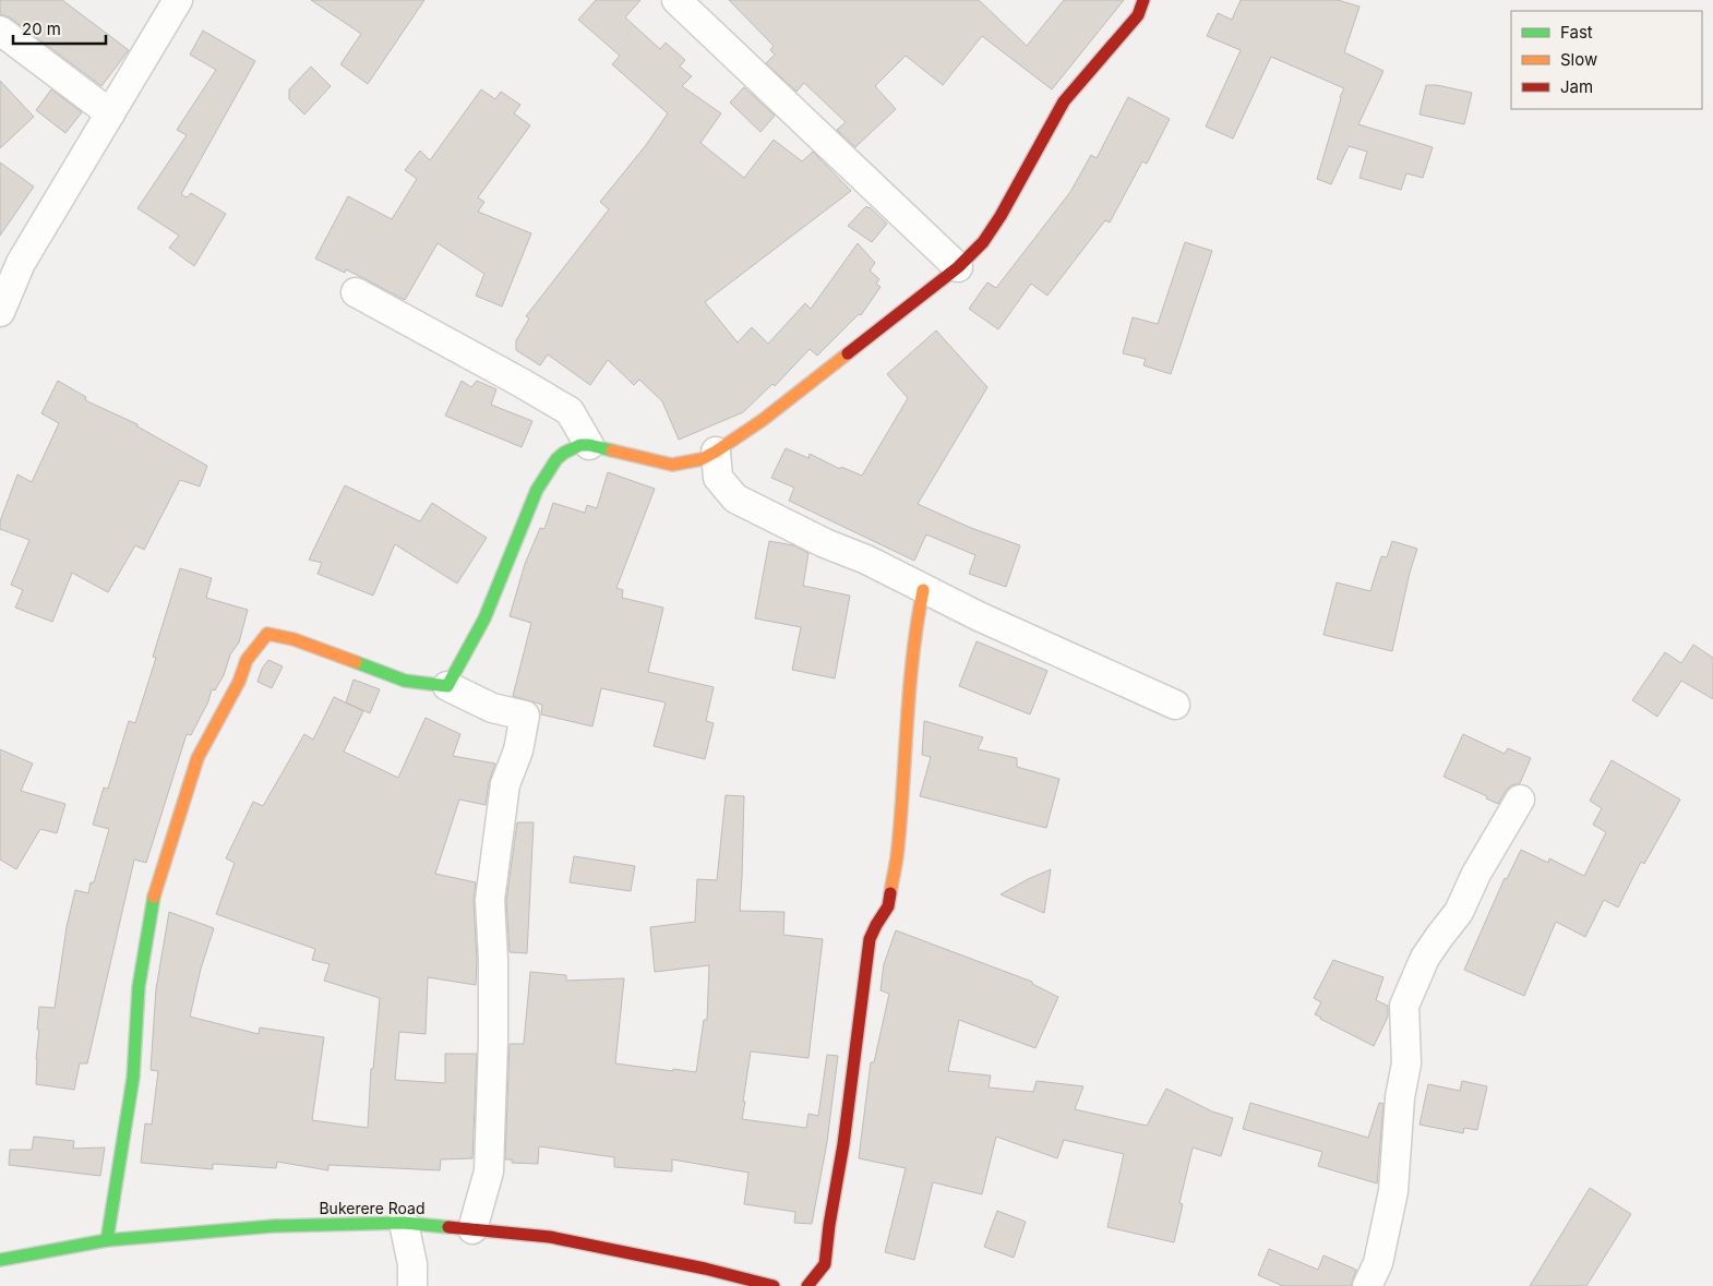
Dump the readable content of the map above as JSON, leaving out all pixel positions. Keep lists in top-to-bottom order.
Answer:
{
  "streets": {
    "street": ["Bukerere Road"]
  },
  "legend": ["Fast", "Slow", "Jam"],
  "scale_bar": "20 m"
}
